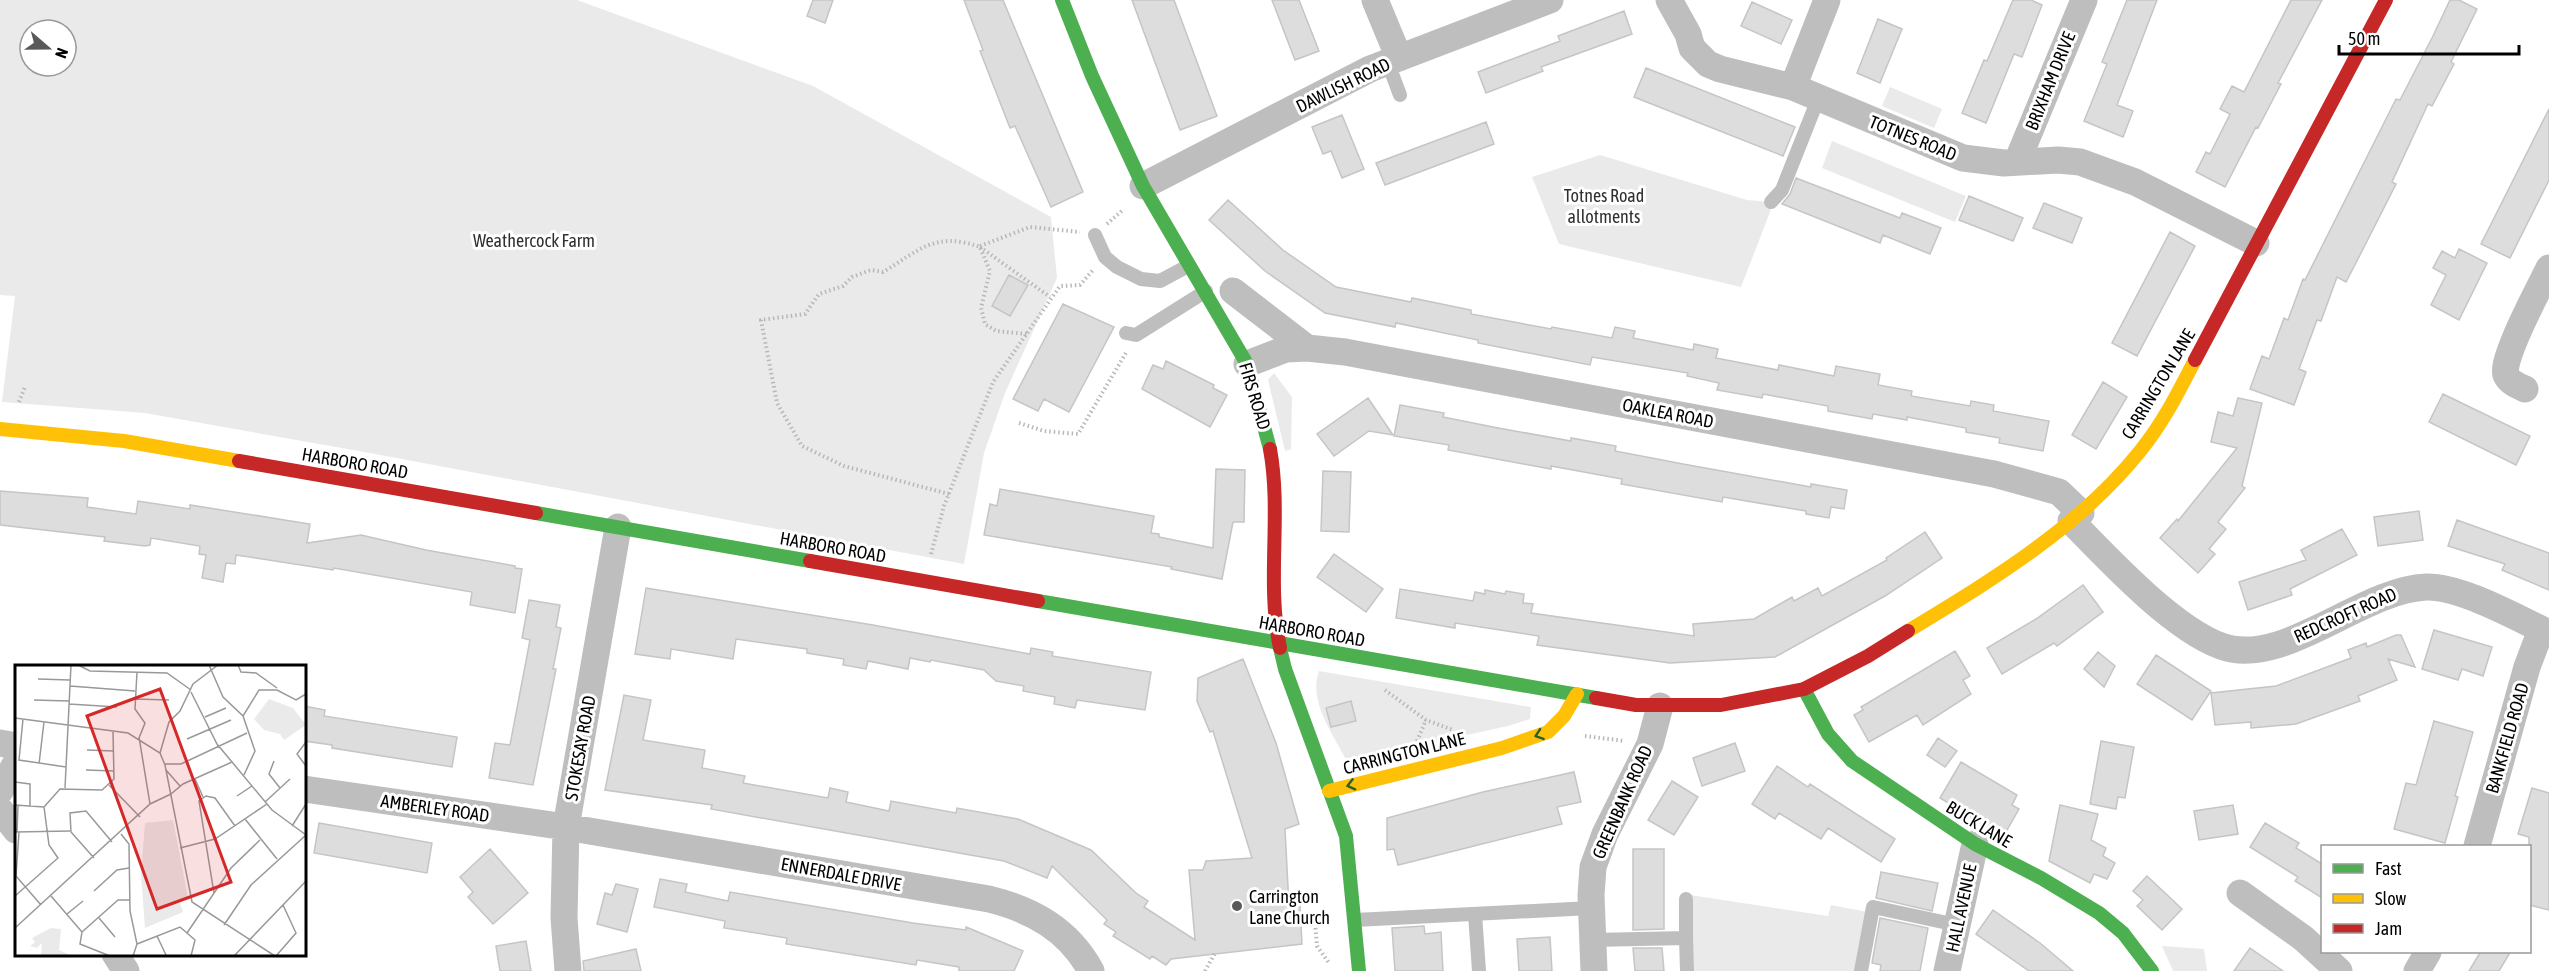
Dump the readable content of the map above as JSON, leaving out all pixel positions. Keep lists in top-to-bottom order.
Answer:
{
  "streets": {
    "main road": [
      "CARRINGTON LANE",
      "FIRS ROAD",
      "HARBORO ROAD",
      "BUCK LANE"
    ],
    "street": [
      "BRIXHAM DRIVE",
      "DAWLISH ROAD",
      "TOTNES ROAD",
      "OAKLEA ROAD",
      "REDCROFT ROAD",
      "BANKFIELD ROAD",
      "STOKESAY ROAD",
      "GREENBANK ROAD",
      "AMBERLEY ROAD",
      "ENNERDALE DRIVE",
      "HALL AVENUE"
    ]
  },
  "crossings": [
    ["BRIXHAM DRIVE", "TOTNES ROAD"],
    ["DAWLISH ROAD", "FIRS ROAD"],
    ["TOTNES ROAD", "CARRINGTON LANE"],
    ["CARRINGTON LANE", "FIRS ROAD"],
    ["CARRINGTON LANE", "OAKLEA ROAD"],
    ["CARRINGTON LANE", "HARBORO ROAD"],
    ["CARRINGTON LANE", "REDCROFT ROAD"],
    ["CARRINGTON LANE", "GREENBANK ROAD"],
    ["CARRINGTON LANE", "BUCK LANE"],
    ["FIRS ROAD", "OAKLEA ROAD"],
    ["FIRS ROAD", "HARBORO ROAD"],
    ["OAKLEA ROAD", "REDCROFT ROAD"],
    ["HARBORO ROAD", "STOKESAY ROAD"],
    ["HARBORO ROAD", "GREENBANK ROAD"],
    ["REDCROFT ROAD", "BANKFIELD ROAD"],
    ["STOKESAY ROAD", "AMBERLEY ROAD"],
    ["STOKESAY ROAD", "ENNERDALE DRIVE"],
    ["AMBERLEY ROAD", "ENNERDALE DRIVE"],
    ["BUCK LANE", "HALL AVENUE"]
  ],
  "parks": ["Totnes Road allotments", "Weathercock Farm"],
  "places": ["Carrington Lane Church"],
  "legend": ["Fast", "Slow", "Jam"],
  "scale_bar": "50 m",
  "north": "right"
}
